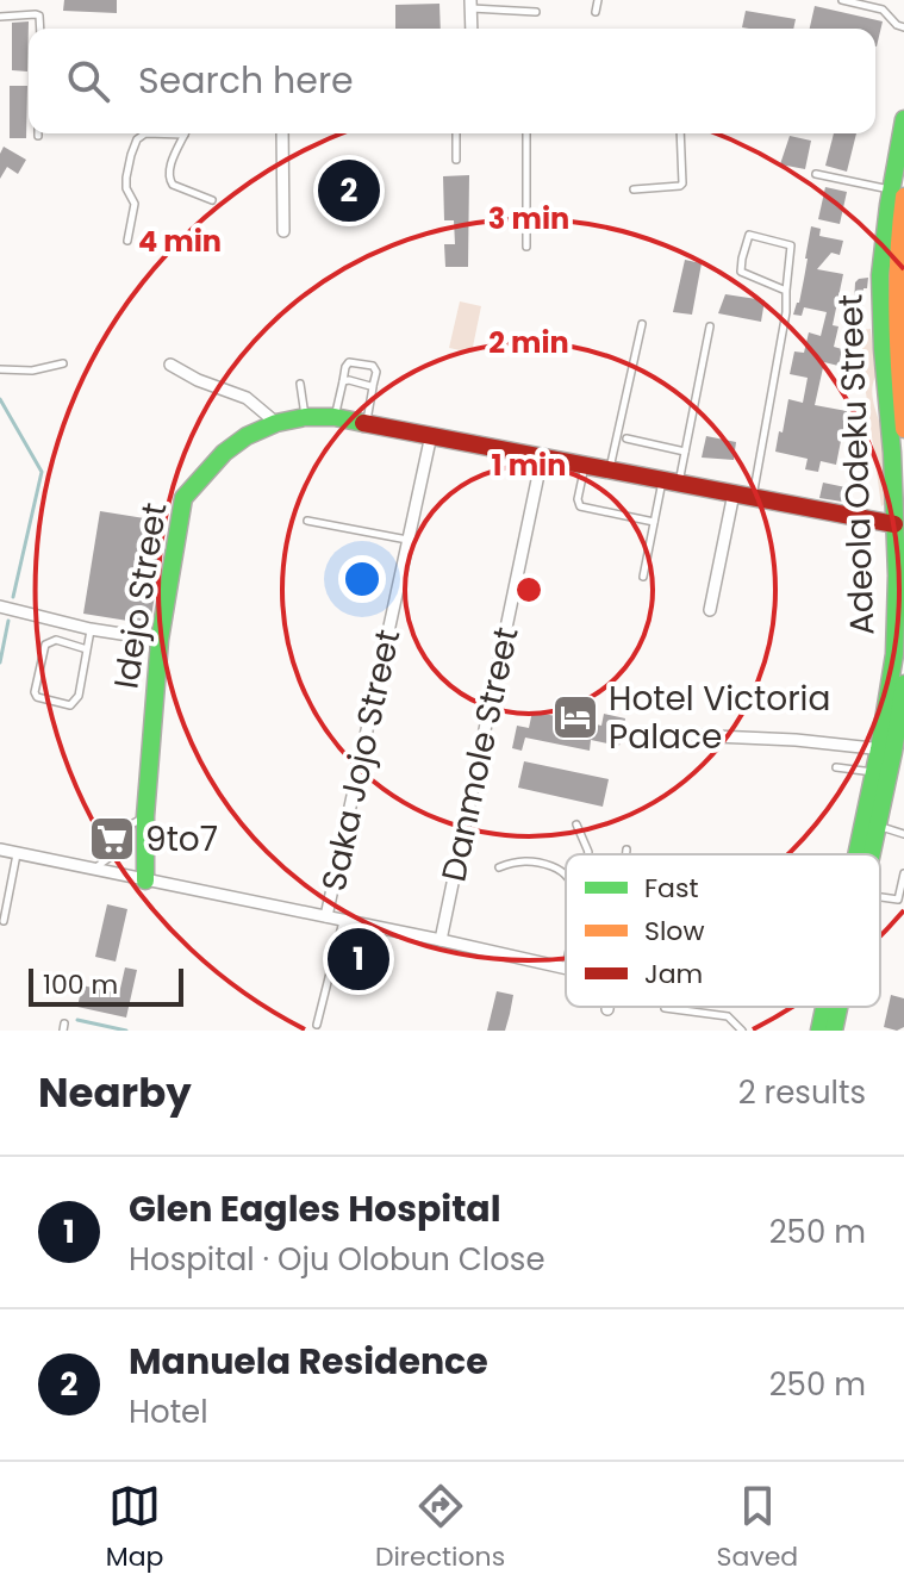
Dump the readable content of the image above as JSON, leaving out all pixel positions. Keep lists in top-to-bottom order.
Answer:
{
  "streets": {
    "main road": ["Adeola Odeku Street", "Idejo Street"],
    "street": ["Danmole Street", "Saka Jojo Street"]
  },
  "crossings": [
    ["Adeola Odeku Street", "Idejo Street"],
    ["Idejo Street", "Danmole Street"],
    ["Idejo Street", "Saka Jojo Street"]
  ],
  "places": {
    "hotel": ["Hotel Victoria Palace"],
    "supermarket": ["9to7"]
  },
  "legend": ["Fast", "Slow", "Jam"],
  "scale_bar": "100 m",
  "page": {
    "search": "Search here",
    "pins": ["2", "1"],
    "scale": "100 m",
    "heading": ["Nearby", "2 results"],
    "list": [
      {
        "mark": "1",
        "name": "Glen Eagles Hospital",
        "note": "Hospital · Oju Olobun Close",
        "value": "250 m"
      },
      {
        "mark": "2",
        "name": "Manuela Residence",
        "note": "Hotel",
        "value": "250 m"
      }
    ],
    "nav": ["Map", "Directions", "Saved"]
  },
  "rings": [
    "3 min",
    "4 min",
    "2 min",
    "1 min"
  ]
}
